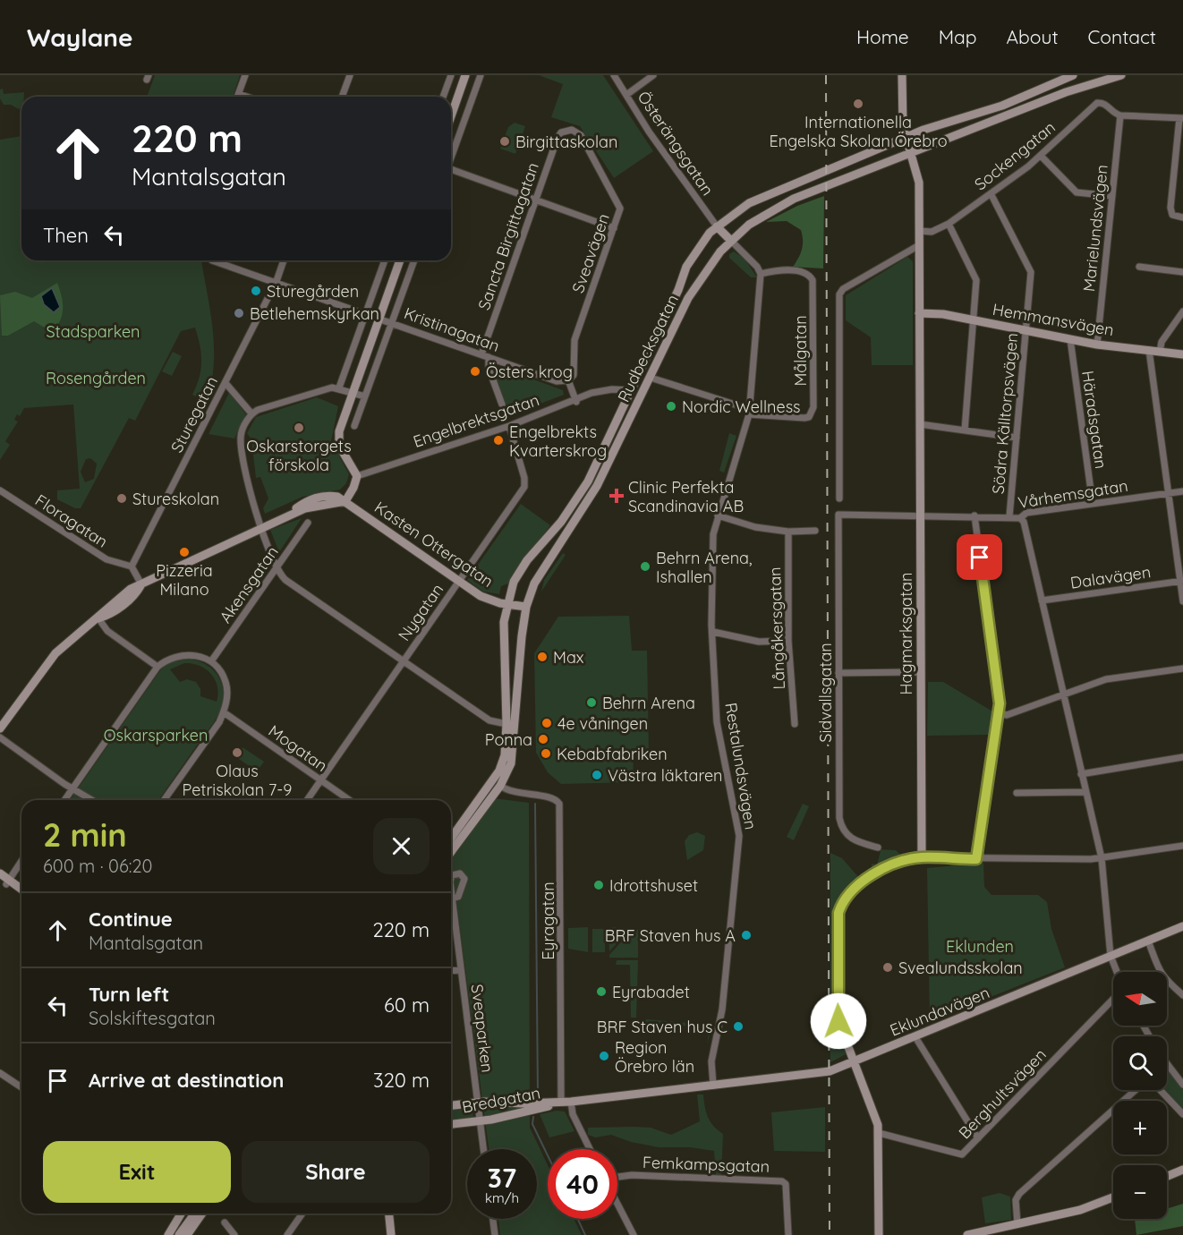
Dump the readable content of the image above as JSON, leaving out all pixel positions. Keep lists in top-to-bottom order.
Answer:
{
  "streets": {
    "street": [
      "Österängsgatan",
      "Sockengatan",
      "Marielundsvägen",
      "Sancta Birgittagatan",
      "Sveavägen",
      "Hemmansvägen",
      "Kristinagatan",
      "Rudbecksgatan",
      "Målgatan",
      "Södra Källtorpsvägen",
      "Sturegatan",
      "Häradsgatan",
      "Engelbrektsgatan",
      "Vårhemsgatan",
      "Floragatan",
      "Kasten Ottergatan",
      "Dalavägen",
      "Akensgatan",
      "Nygatan",
      "Långåkersgatan",
      "Hagmarksgatan",
      "Sidvallsgatan",
      "Mogatan",
      "Restalundsvägen",
      "Eyragatan",
      "Eklundavägen",
      "Sveaparken",
      "Berghultsvägen",
      "Bredgatan",
      "Femkampsgatan"
    ]
  },
  "crossings": [
    ["Österängsgatan", "Rudbecksgatan"],
    ["Sockengatan", "Marielundsvägen"],
    ["Sockengatan", "Södra Källtorpsvägen"],
    ["Sockengatan", "Hagmarksgatan"],
    ["Marielundsvägen", "Hemmansvägen"],
    ["Sancta Birgittagatan", "Sveavägen"],
    ["Sancta Birgittagatan", "Kristinagatan"],
    ["Sveavägen", "Kristinagatan"],
    ["Hemmansvägen", "Södra Källtorpsvägen"],
    ["Hemmansvägen", "Häradsgatan"],
    ["Hemmansvägen", "Hagmarksgatan"],
    ["Kristinagatan", "Sturegatan"],
    ["Rudbecksgatan", "Engelbrektsgatan"],
    ["Rudbecksgatan", "Kasten Ottergatan"],
    ["Rudbecksgatan", "Hagmarksgatan"],
    ["Rudbecksgatan", "Eyragatan"],
    ["Målgatan", "Restalundsvägen"],
    ["Södra Källtorpsvägen", "Vårhemsgatan"],
    ["Sturegatan", "Floragatan"],
    ["Häradsgatan", "Vårhemsgatan"],
    ["Engelbrektsgatan", "Nygatan"],
    ["Vårhemsgatan", "Hagmarksgatan"],
    ["Vårhemsgatan", "Sidvallsgatan"],
    ["Kasten Ottergatan", "Nygatan"],
    ["Nygatan", "Mogatan"],
    ["Restalundsvägen", "Eklundavägen"],
    ["Eyragatan", "Bredgatan"],
    ["Eklundavägen", "Bredgatan"],
    ["Sveaparken", "Bredgatan"]
  ],
  "parks": [
    "Stadsparken",
    "Rosengården",
    "Oskarsparken",
    "Eklunden"
  ],
  "places": {
    "other": [
      "Internationella Engelska Skolan Örebro",
      "Birgittaskolan",
      "Sturegården",
      "Betlehemskyrkan",
      "Östers krog",
      "Nordic Wellness",
      "Oskarstorgets förskola",
      "Engelbrekts Kvarterskrog",
      "Stureskolan",
      "Pizzeria Milano",
      "Behrn Arena, Ishallen",
      "Max",
      "Behrn Arena",
      "4e våningen",
      "Ponna",
      "Olaus Petriskolan 7-9",
      "Kebabfabriken",
      "Västra läktaren",
      "Idrottshuset",
      "BRF Staven hus A",
      "Svealundsskolan",
      "Eyrabadet",
      "BRF Staven hus C",
      "Region Örebro län"
    ],
    "health": ["Clinic Perfekta Scandinavia AB"]
  },
  "north": "left",
  "page": {
    "header": "Waylane",
    "nav": [
      "Home",
      "Map",
      "About",
      "Contact"
    ],
    "turn": ["220 m", "Mantalsgatan"],
    "then": "Then",
    "heading": ["2 min", "600 m · 06:20"],
    "list": [
      {
        "name": "Continue",
        "note": "Mantalsgatan",
        "value": "220 m"
      },
      {
        "name": "Turn left",
        "note": "Solskiftesgatan",
        "value": "60 m"
      },
      {
        "name": "Arrive at destination",
        "value": "320 m"
      }
    ],
    "map_buttons": ["+", "−"],
    "buttons": ["Exit", "Share"],
    "speed": "37 km/h",
    "limit": "40"
  }
}
